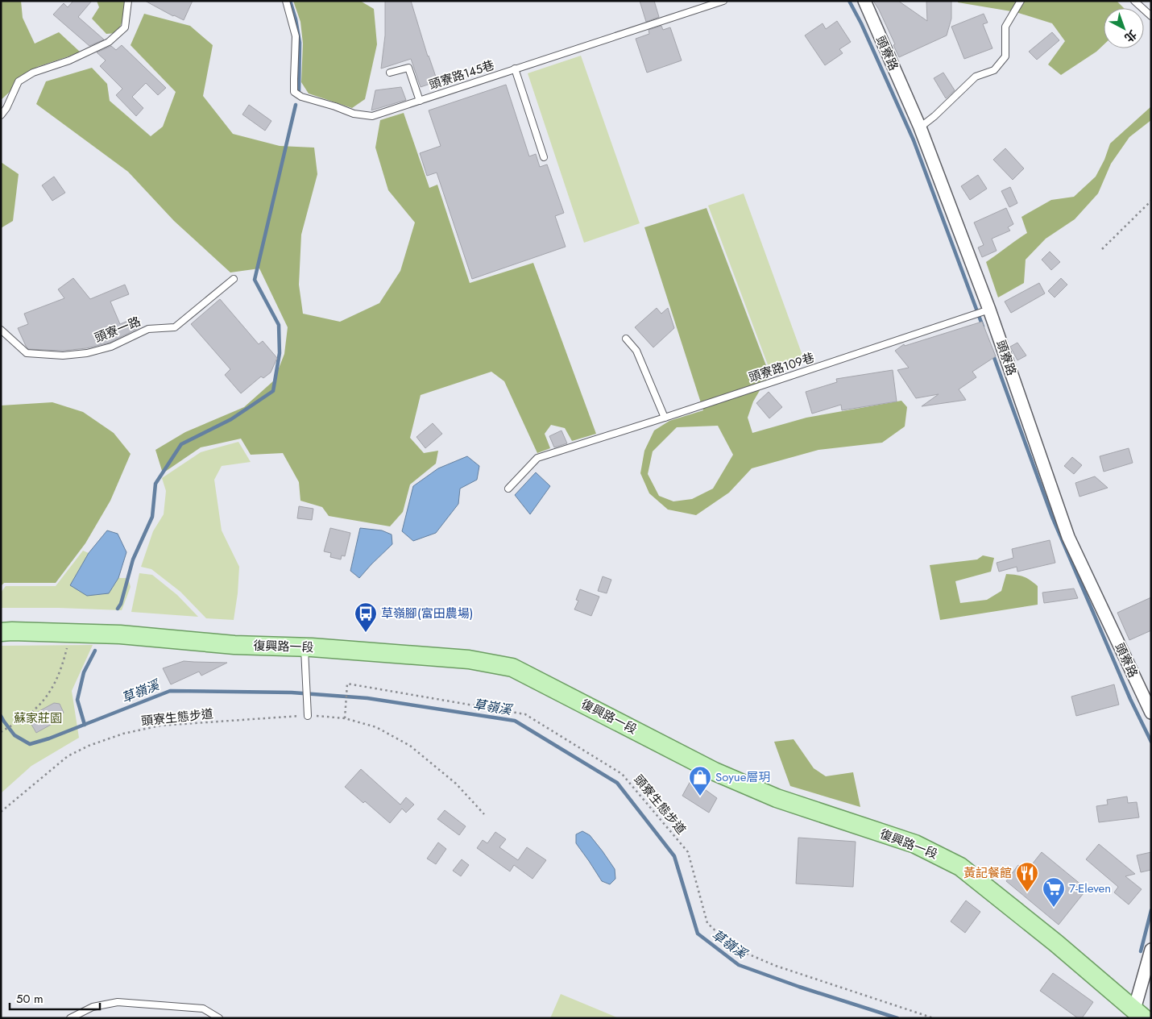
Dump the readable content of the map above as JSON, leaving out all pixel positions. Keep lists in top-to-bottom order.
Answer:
{
  "streets": {
    "main road": ["復興路一段"],
    "street": ["頭寮路"],
    "lane": ["頭寮路145巷", "頭寮一路", "頭寮路109巷"],
    "path": ["頭寮生態步道"]
  },
  "crossings": [
    ["頭寮路", "頭寮路109巷"]
  ],
  "water": ["草嶺溪"],
  "parks": ["蘇家莊園"],
  "places": {
    "bus stop": ["草嶺腳(富田農場)"],
    "shop": ["Soyue層玥"],
    "restaurant": ["黃記餐館"],
    "supermarket": ["7-Eleven"]
  },
  "scale_bar": "50 m",
  "north": "bottom right"
}
